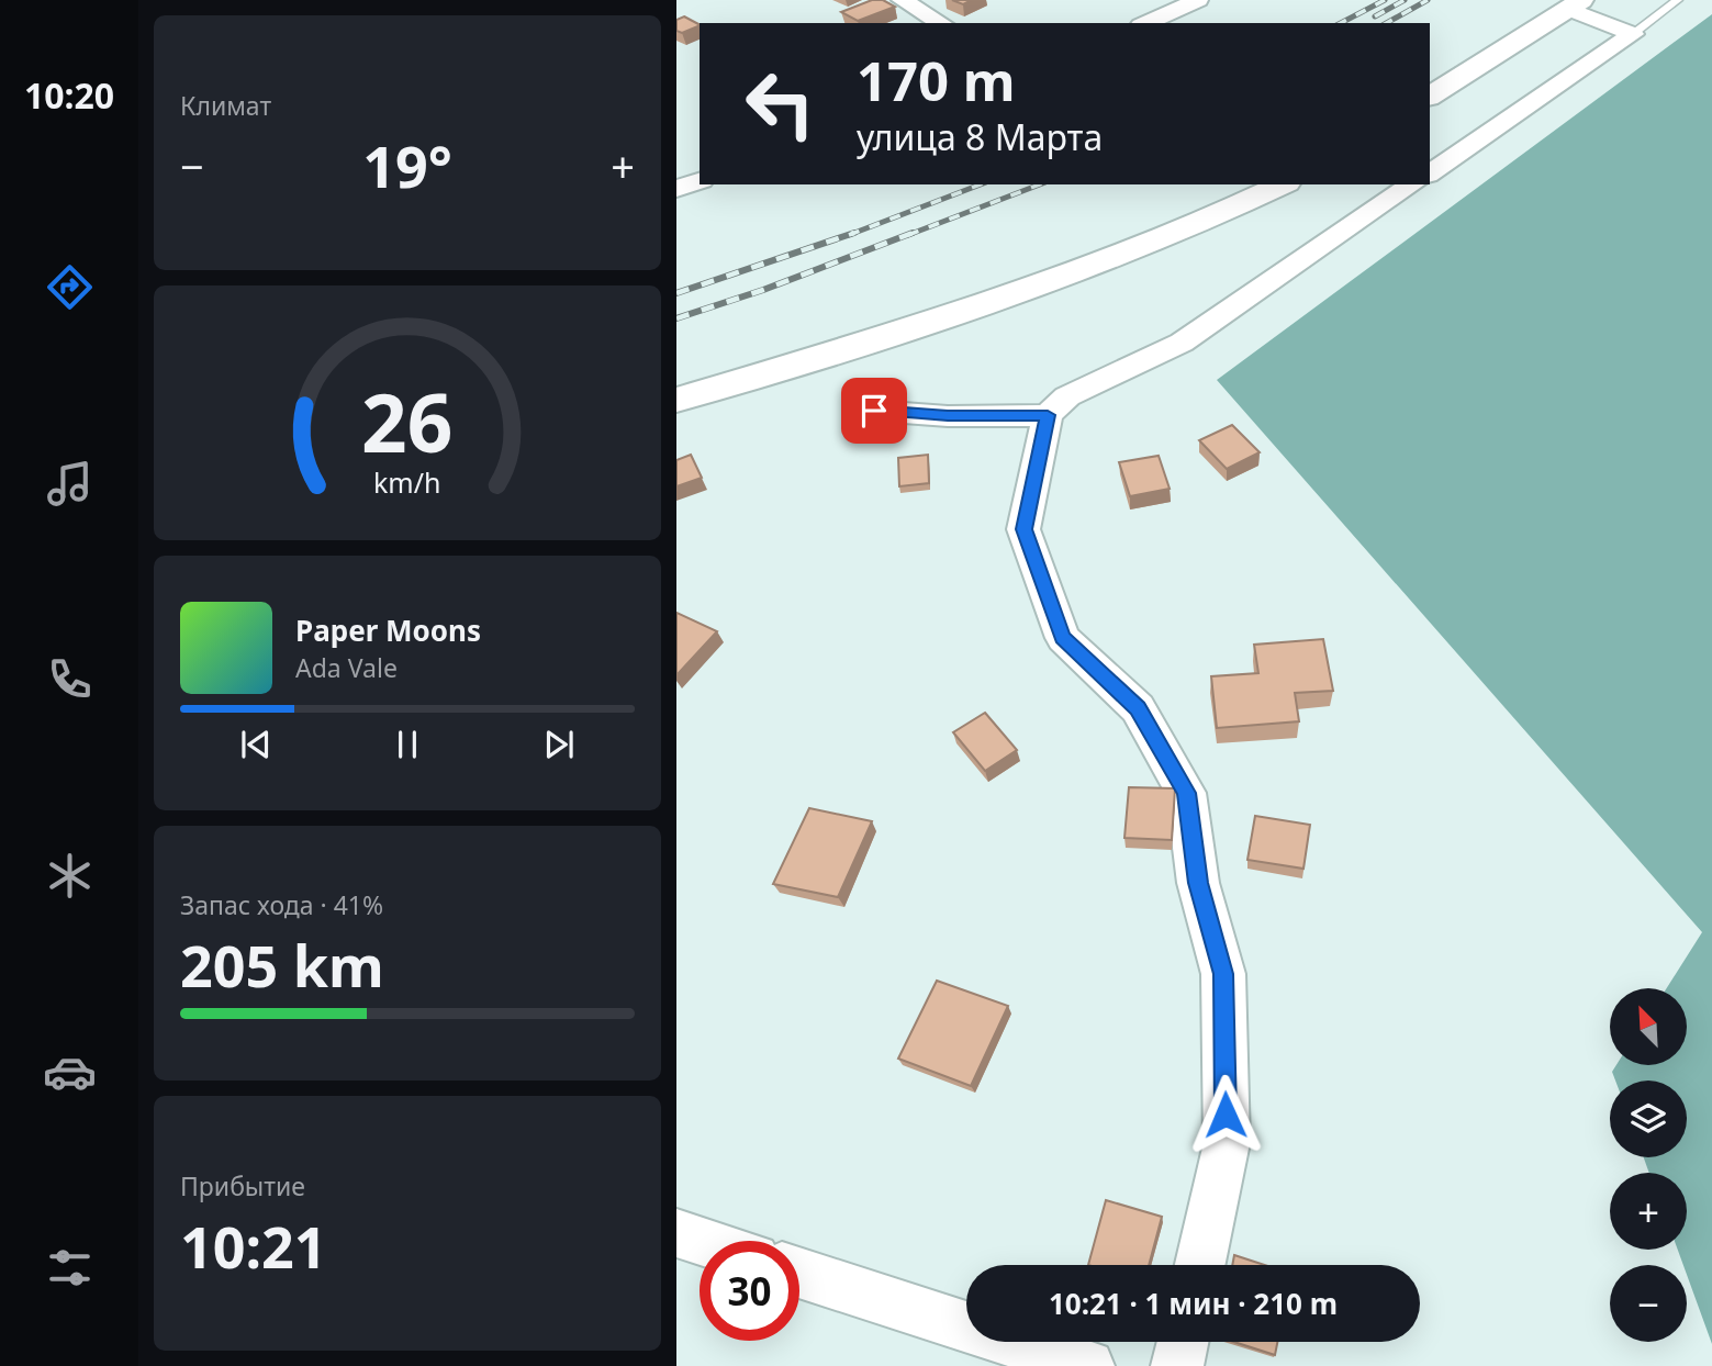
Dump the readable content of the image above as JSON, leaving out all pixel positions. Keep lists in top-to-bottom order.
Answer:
{
  "north": "top left",
  "page": {
    "tabs": "10:20",
    "tile": [
      "Климат",
      ["Запас хода · 41%", "205 km"],
      ["Прибытие", "10:21"]
    ],
    "turn": ["170 m", "улица 8 Марта"],
    "heat": ["−", "19°", "+"],
    "song": ["Paper Moons", "Ada Vale"],
    "map_buttons": ["+", "−"],
    "limit": "30",
    "trip": "10:21 · 1 мин · 210 m",
    "gauge": ["26", "km/h"]
  }
}
